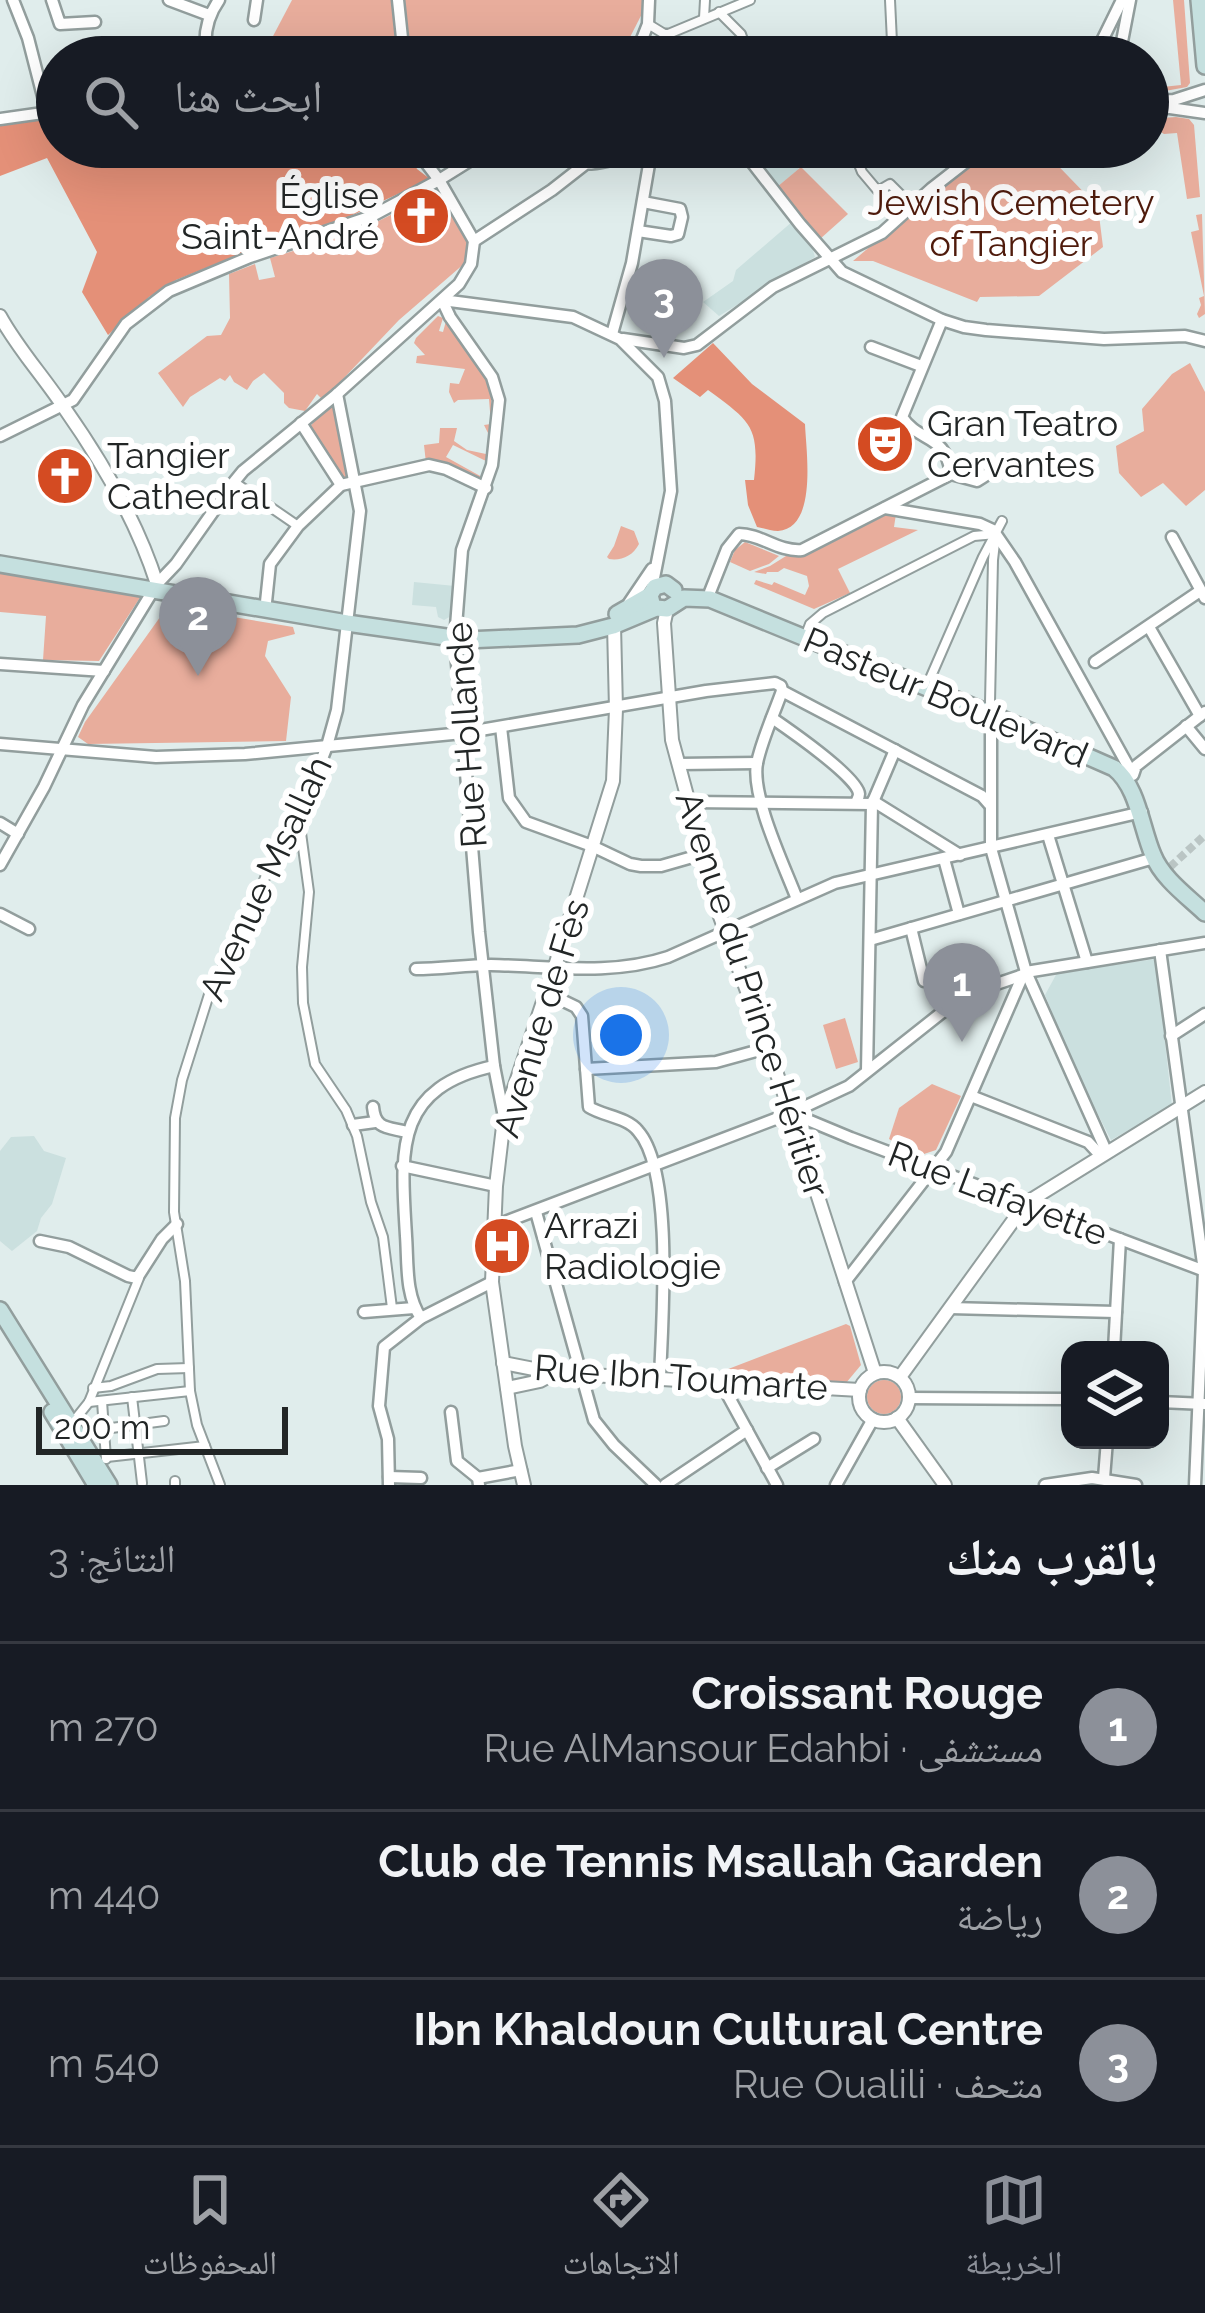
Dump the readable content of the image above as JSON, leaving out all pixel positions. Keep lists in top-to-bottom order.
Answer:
{
  "streets": {
    "main road": ["Pasteur Boulevard"],
    "street": [
      "Rue Hollande",
      "Avenue Msallah",
      "Avenue du Prince Héritier",
      "Avenue de Fès",
      "Rue Lafayette",
      "Rue Ibn Toumarte"
    ]
  },
  "crossings": [
    ["Pasteur Boulevard", "Avenue du Prince Héritier"],
    ["Rue Hollande", "Avenue de Fès"],
    ["Avenue du Prince Héritier", "Rue Lafayette"],
    ["Avenue du Prince Héritier", "Rue Ibn Toumarte"],
    ["Avenue de Fès", "Rue Ibn Toumarte"]
  ],
  "parks": ["Jewish Cemetery of Tangier"],
  "places": {
    "church": ["Église Saint-André", "Tangier Cathedral"],
    "theatre": ["Gran Teatro Cervantes"],
    "hospital": ["Arrazi Radiologie"]
  },
  "scale_bar": "200 m",
  "page": {
    "search": "ابحث هنا",
    "pins": ["3", "2", "1"],
    "scale": "200 m",
    "heading": ["بالقرب منك", "النتائج: 3"],
    "list": [
      {
        "mark": "1",
        "name": "Croissant Rouge",
        "note": "مستشفى · Rue AlMansour Edahbi",
        "value": "270 m"
      },
      {
        "mark": "2",
        "name": "Club de Tennis Msallah Garden",
        "note": "رياضة",
        "value": "440 m"
      },
      {
        "mark": "3",
        "name": "Ibn Khaldoun Cultural Centre",
        "note": "متحف · Rue Oualili",
        "value": "540 m"
      }
    ],
    "nav": ["الخريطة", "الاتجاهات", "المحفوظات"]
  }
}
